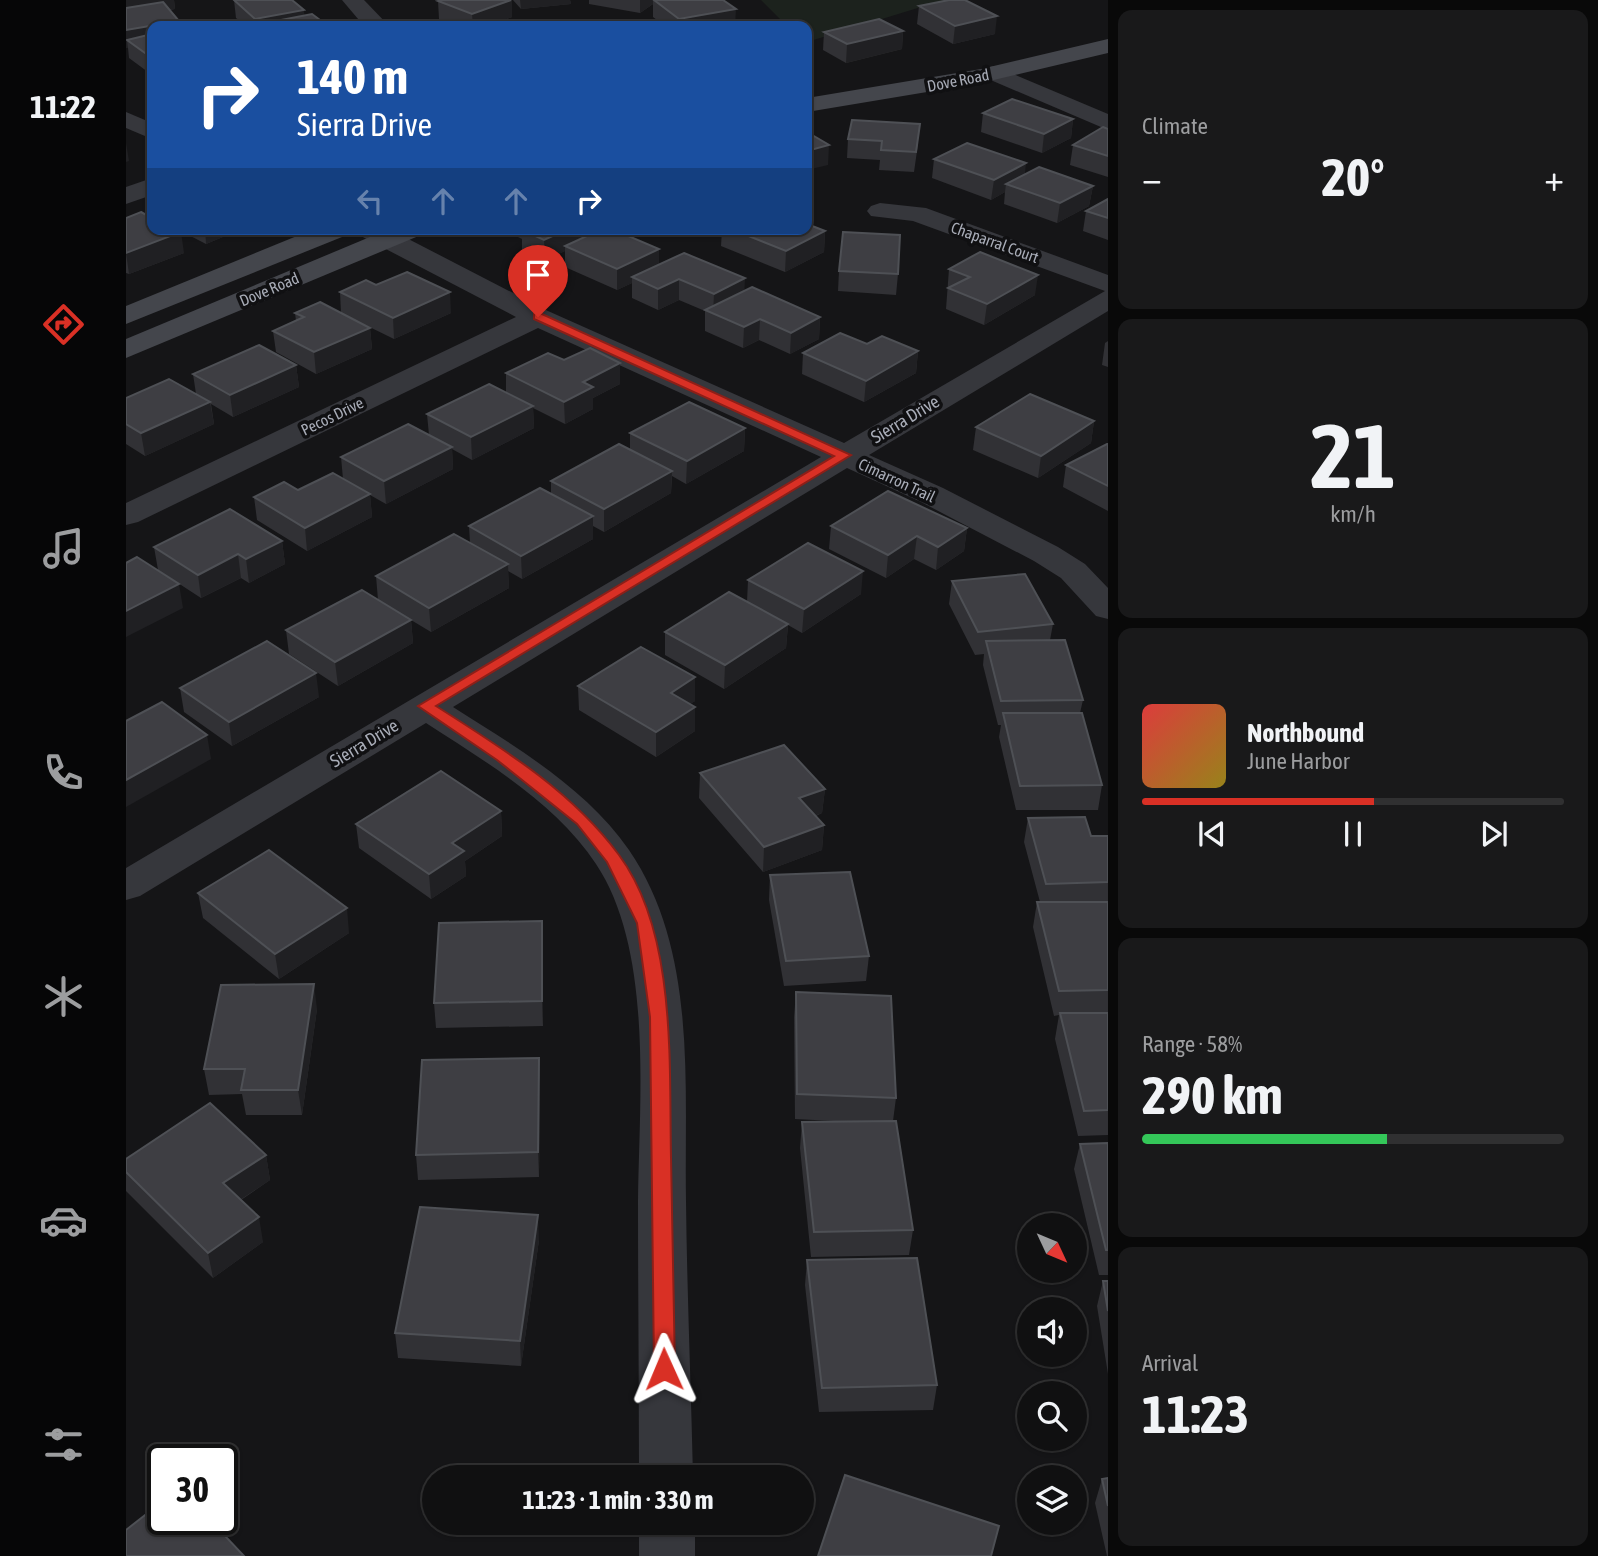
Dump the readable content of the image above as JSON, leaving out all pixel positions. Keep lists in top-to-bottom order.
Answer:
{
  "streets": {
    "main road": ["Dove Road"],
    "street": [
      "Chaparral Court",
      "Pecos Drive",
      "Sierra Drive",
      "Cimarron Trail"
    ]
  },
  "crossings": [
    ["Pecos Drive", "Cimarron Trail"],
    ["Sierra Drive", "Cimarron Trail"]
  ],
  "north": "bottom right",
  "page": {
    "tabs": "11:22",
    "tile": [
      "Climate",
      ["21", "km/h"],
      ["Range · 58%", "290 km"],
      ["Arrival", "11:23"]
    ],
    "turn": ["140 m", "Sierra Drive"],
    "heat": ["−", "20°", "+"],
    "song": ["Northbound", "June Harbor"],
    "limit": "30",
    "trip": "11:23 · 1 min · 330 m"
  }
}
